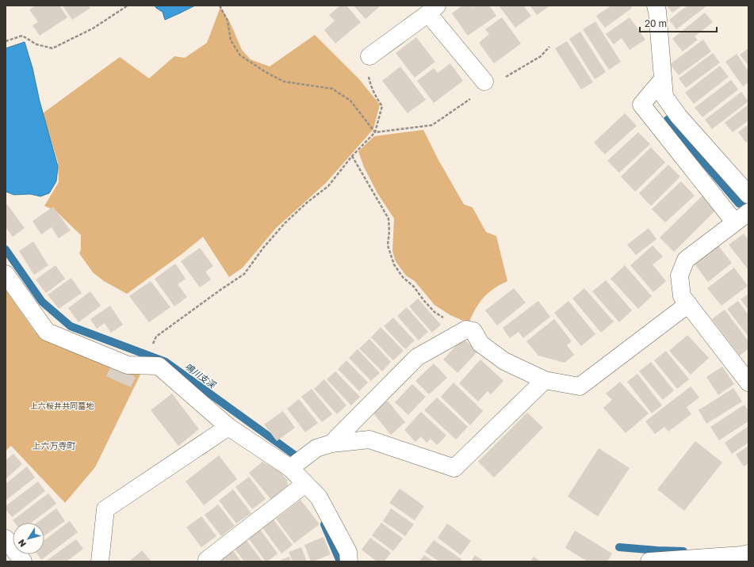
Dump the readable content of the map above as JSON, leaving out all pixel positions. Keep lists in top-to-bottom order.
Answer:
{
  "districts": ["上六万寺町"],
  "water": ["鳴川支渓"],
  "parks": ["上六桜井共同墓地"],
  "scale_bar": "20 m",
  "north": "bottom left"
}
